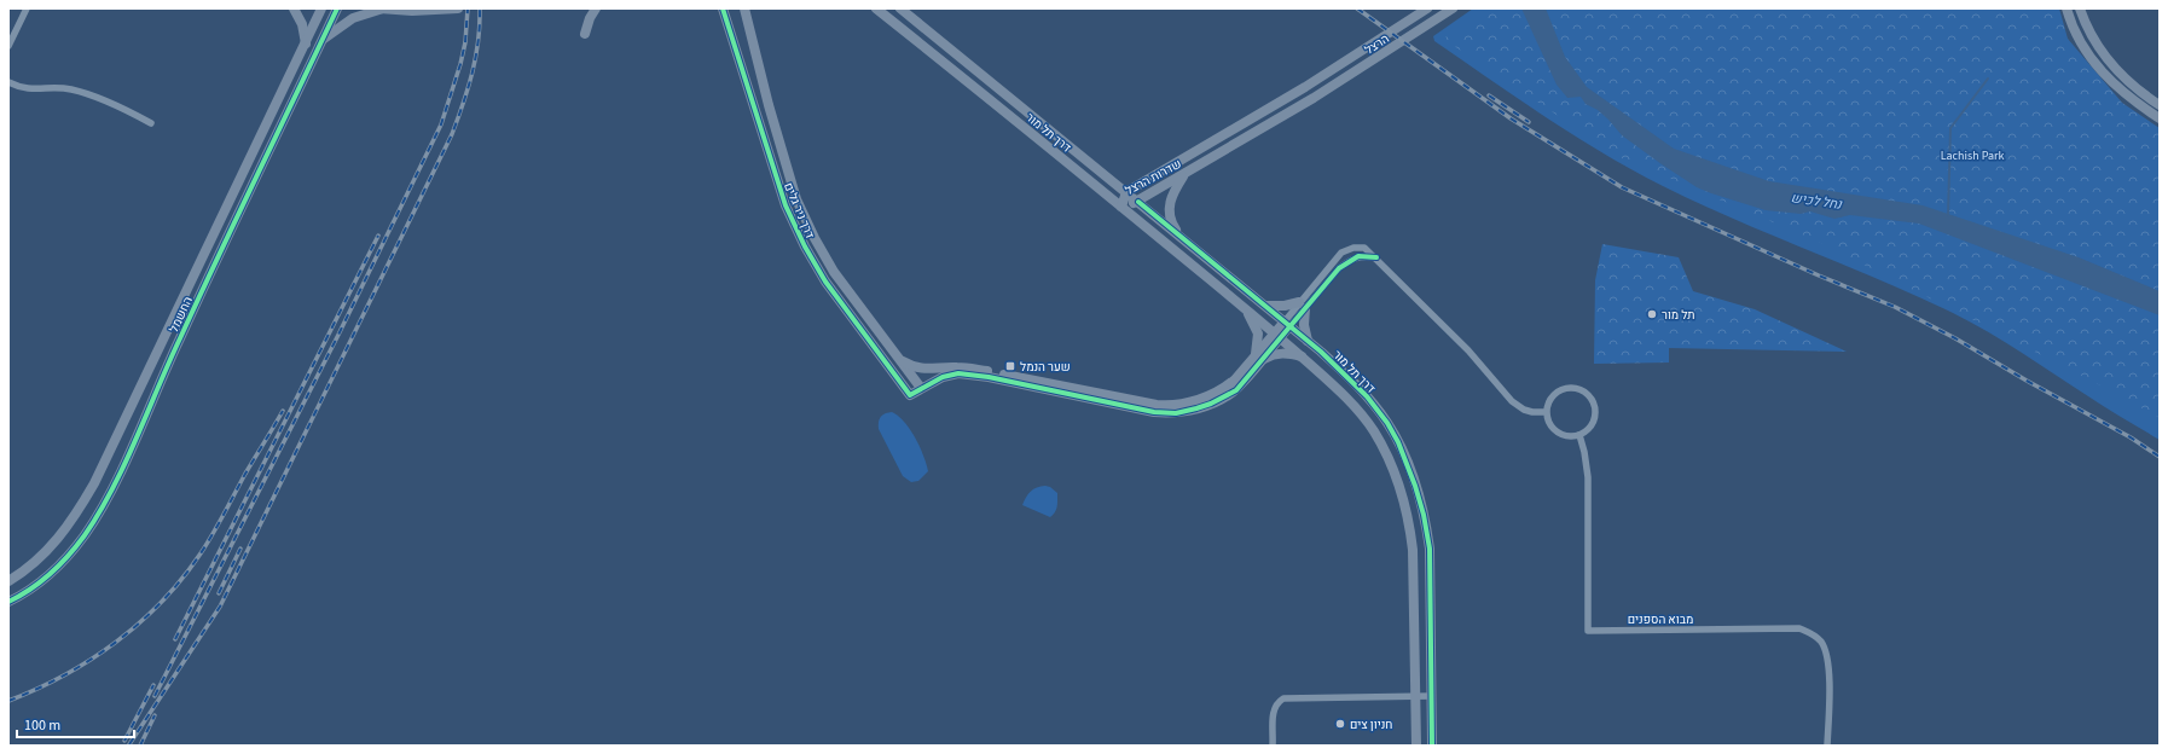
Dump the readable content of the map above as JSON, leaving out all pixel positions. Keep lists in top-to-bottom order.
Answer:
{
  "streets": {
    "street": [
      "הרצל",
      "דרך תל מור",
      "שדרות הרצל",
      "דרך ניר גלים",
      "החשמל",
      "מבוא הספנים"
    ]
  },
  "crossings": [
    ["הרצל", "שדרות הרצל"],
    ["דרך תל מור", "שדרות הרצל"]
  ],
  "water": ["נחל לכיש"],
  "parks": ["Lachish Park"],
  "places": {
    "other": ["תל מור", "חניון צים"],
    "transit": ["שער הנמל"]
  },
  "scale_bar": "100 m"
}
